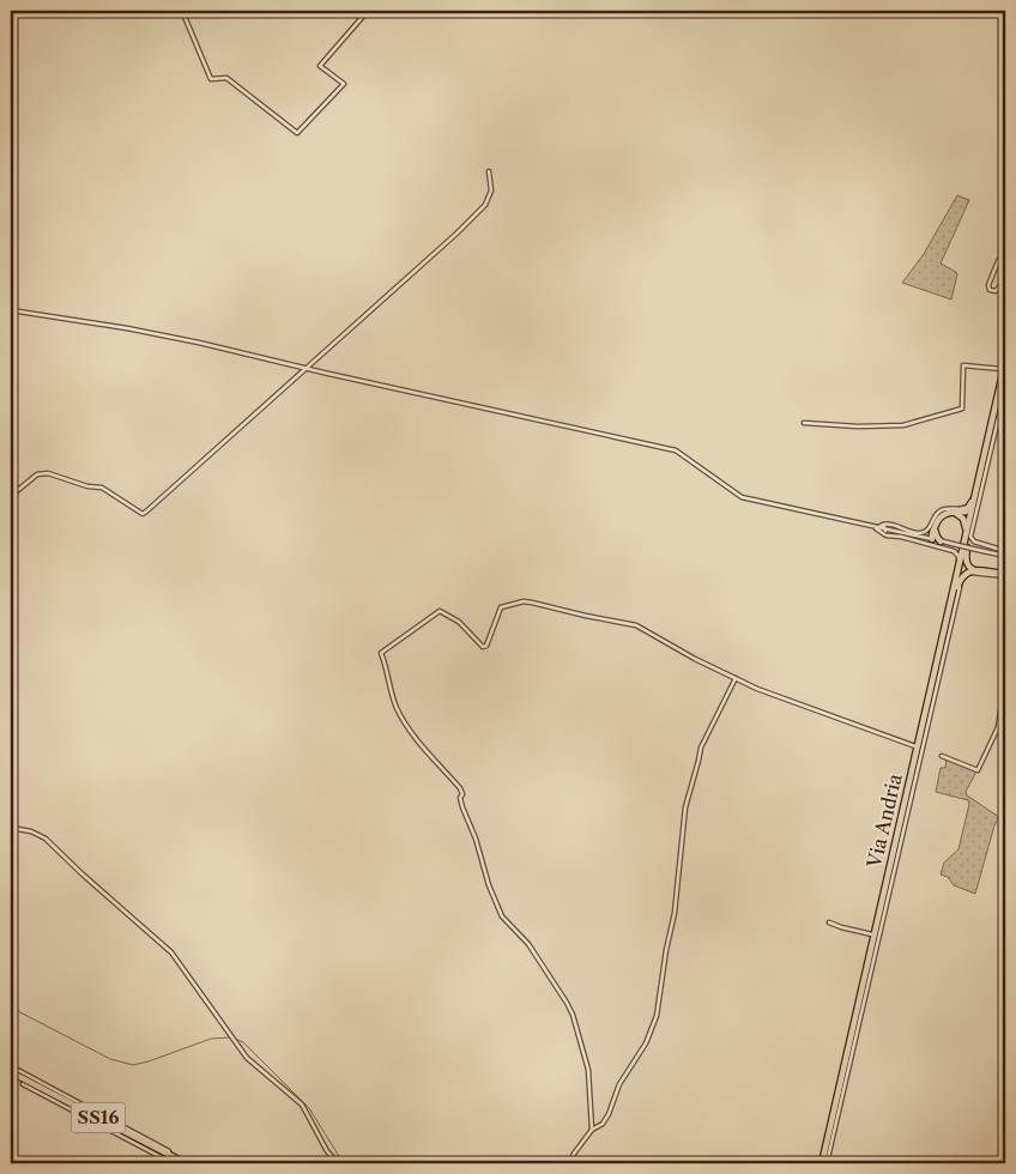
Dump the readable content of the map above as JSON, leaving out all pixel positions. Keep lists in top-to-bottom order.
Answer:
{
  "streets": {
    "highway": ["SS16"],
    "street": ["Via Andria"]
  }
}
